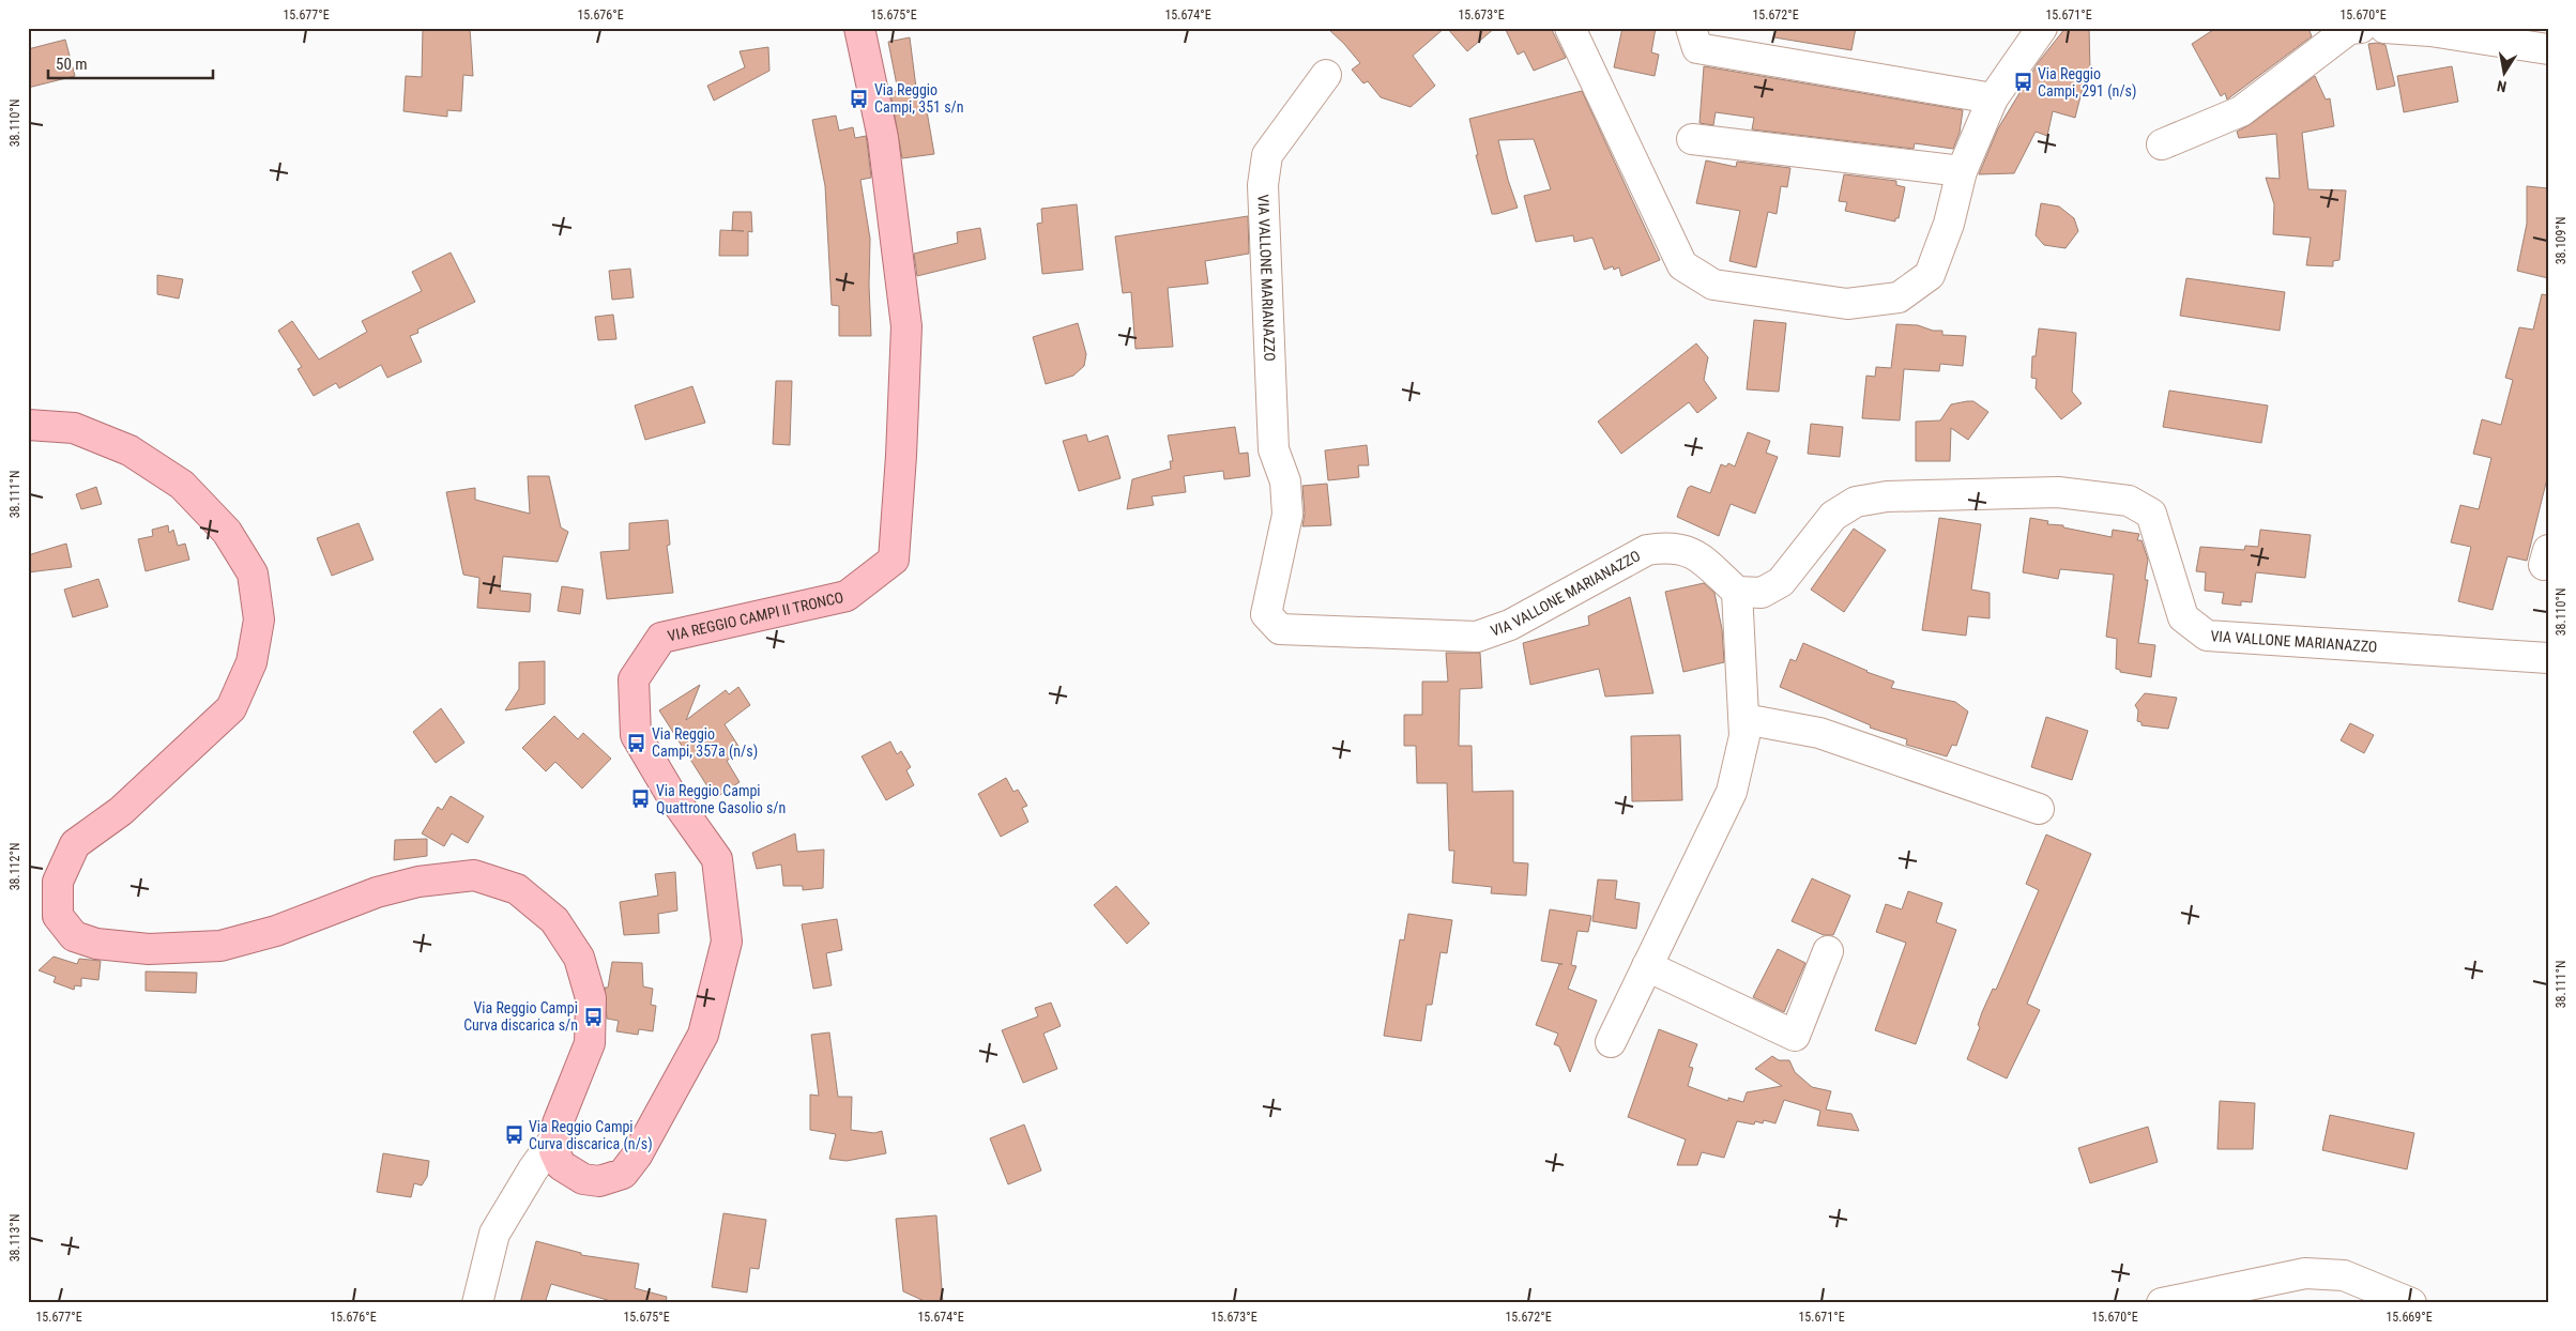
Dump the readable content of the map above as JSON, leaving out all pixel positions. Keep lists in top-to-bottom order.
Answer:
{
  "streets": {
    "main road": ["VIA REGGIO CAMPI II TRONCO"],
    "street": ["VIA VALLONE MARIANAZZO"]
  },
  "places": {
    "bus stop": [
      "Via Reggio Campi, 291 (n/s)",
      "Via Reggio Campi, 351 s/n",
      "Via Reggio Campi, 357a (n/s)",
      "Via Reggio Campi Quattrone Gasolio s/n",
      "Via Reggio Campi Curva discarica s/n",
      "Via Reggio Campi Curva discarica (n/s)"
    ]
  },
  "scale_bar": "50 m",
  "north": "bottom",
  "coordinates": [
    "15.677°E",
    "15.676°E",
    "15.675°E",
    "15.674°E",
    "15.673°E",
    "15.672°E",
    "15.671°E",
    "15.670°E",
    "38.110°N",
    "38.109°N",
    "38.111°N",
    "38.112°N",
    "38.113°N",
    "15.669°E"
  ]
}
